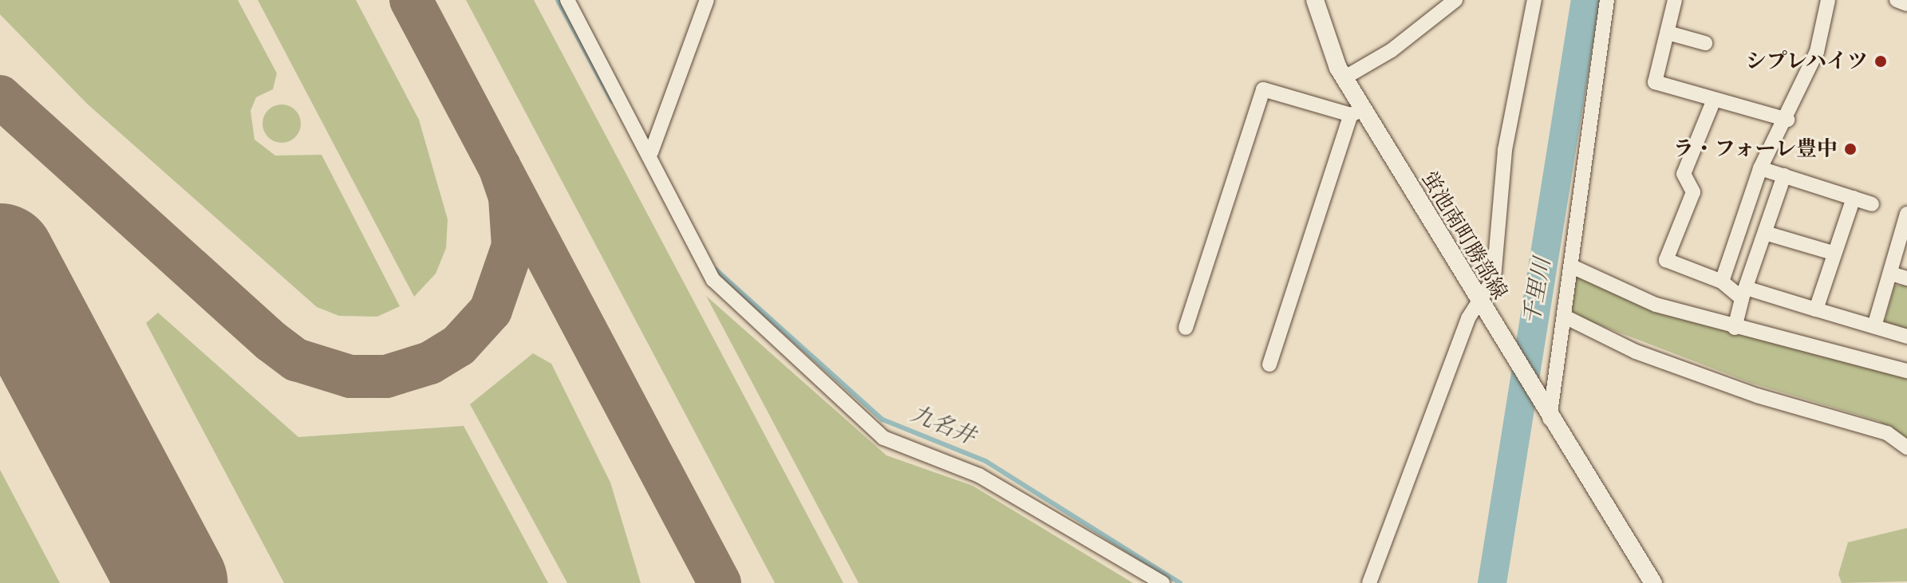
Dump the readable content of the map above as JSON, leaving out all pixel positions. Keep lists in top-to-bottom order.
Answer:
{
  "streets": {
    "street": ["蛍池南町勝部線"]
  },
  "water": ["千里川", "九名井"],
  "places": ["シプレハイツ", "ラ・フォーレ豊中"]
}
